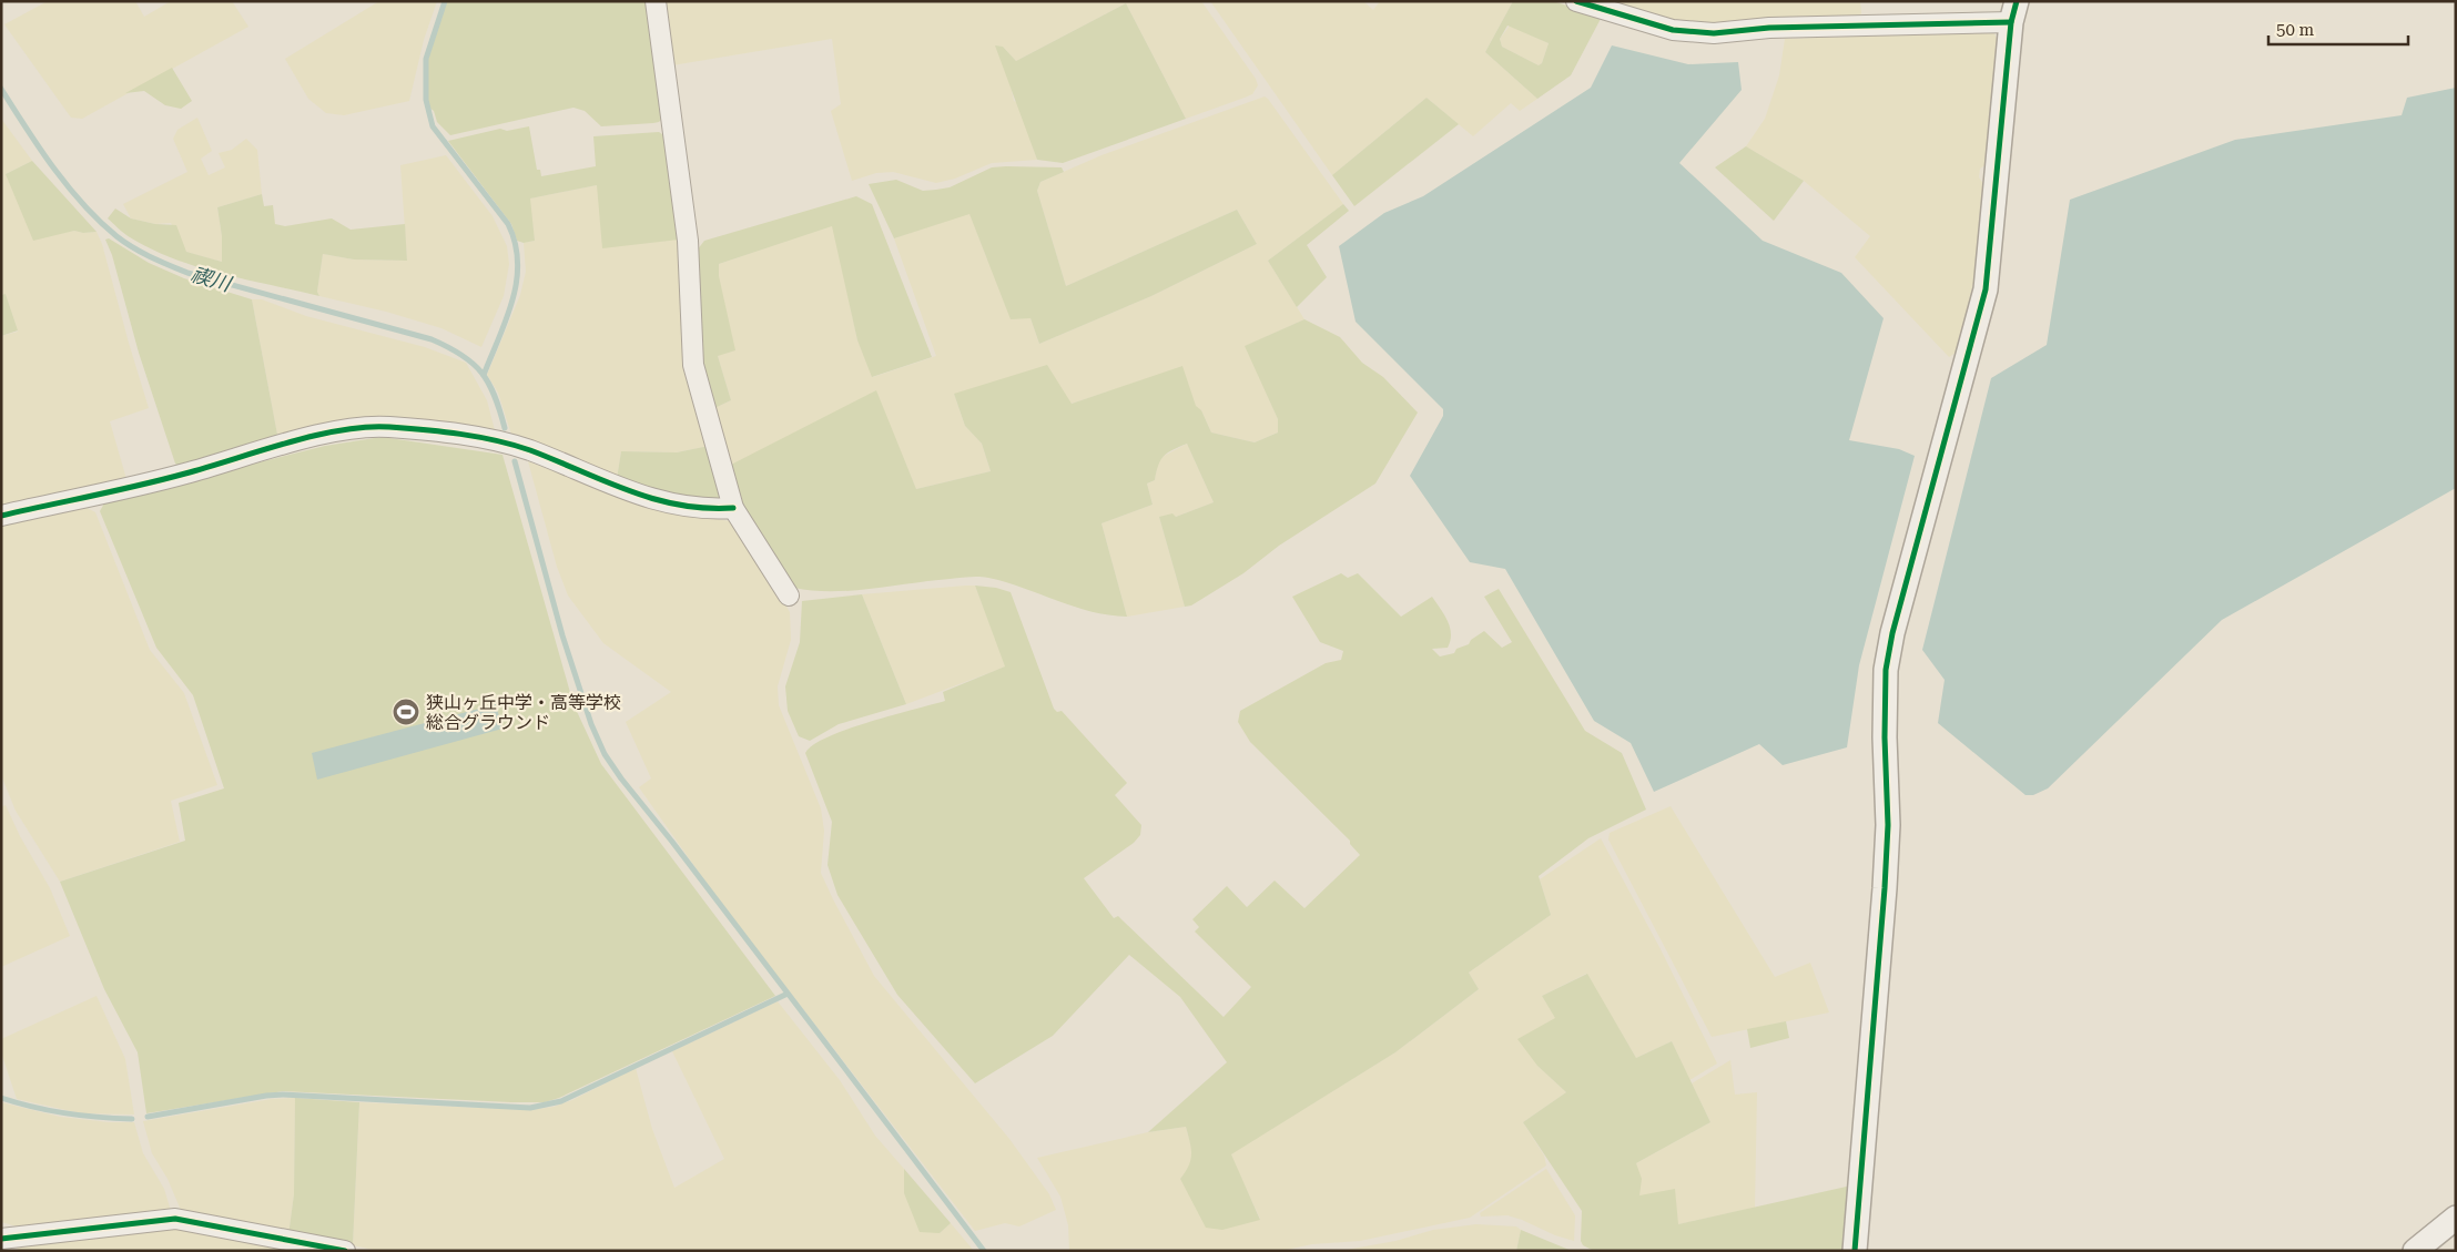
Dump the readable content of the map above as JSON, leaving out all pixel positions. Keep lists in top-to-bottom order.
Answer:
{
  "water": ["禊川"],
  "places": {
    "sports": ["狭山ヶ丘中学・高等学校 総合グラウンド"]
  },
  "scale_bar": "50 m"
}
